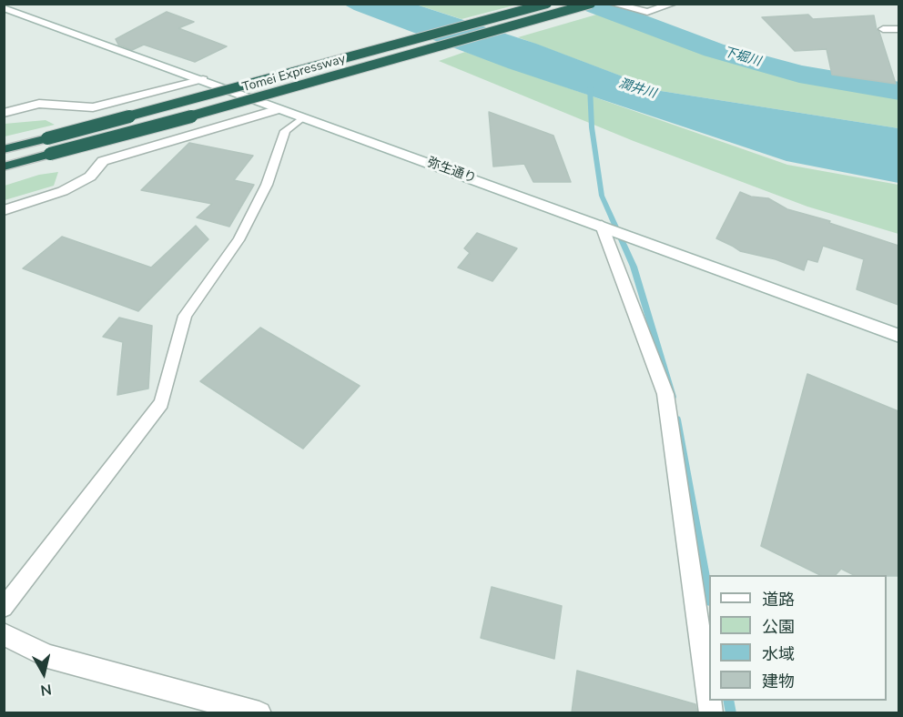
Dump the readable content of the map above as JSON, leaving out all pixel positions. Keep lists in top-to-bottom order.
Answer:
{
  "streets": {
    "highway": ["Tomei Expressway"],
    "street": ["弥生通り"]
  },
  "water": ["下堀川", "潤井川"],
  "legend": [
    "道路",
    "公園",
    "水域",
    "建物"
  ],
  "north": "bottom"
}
